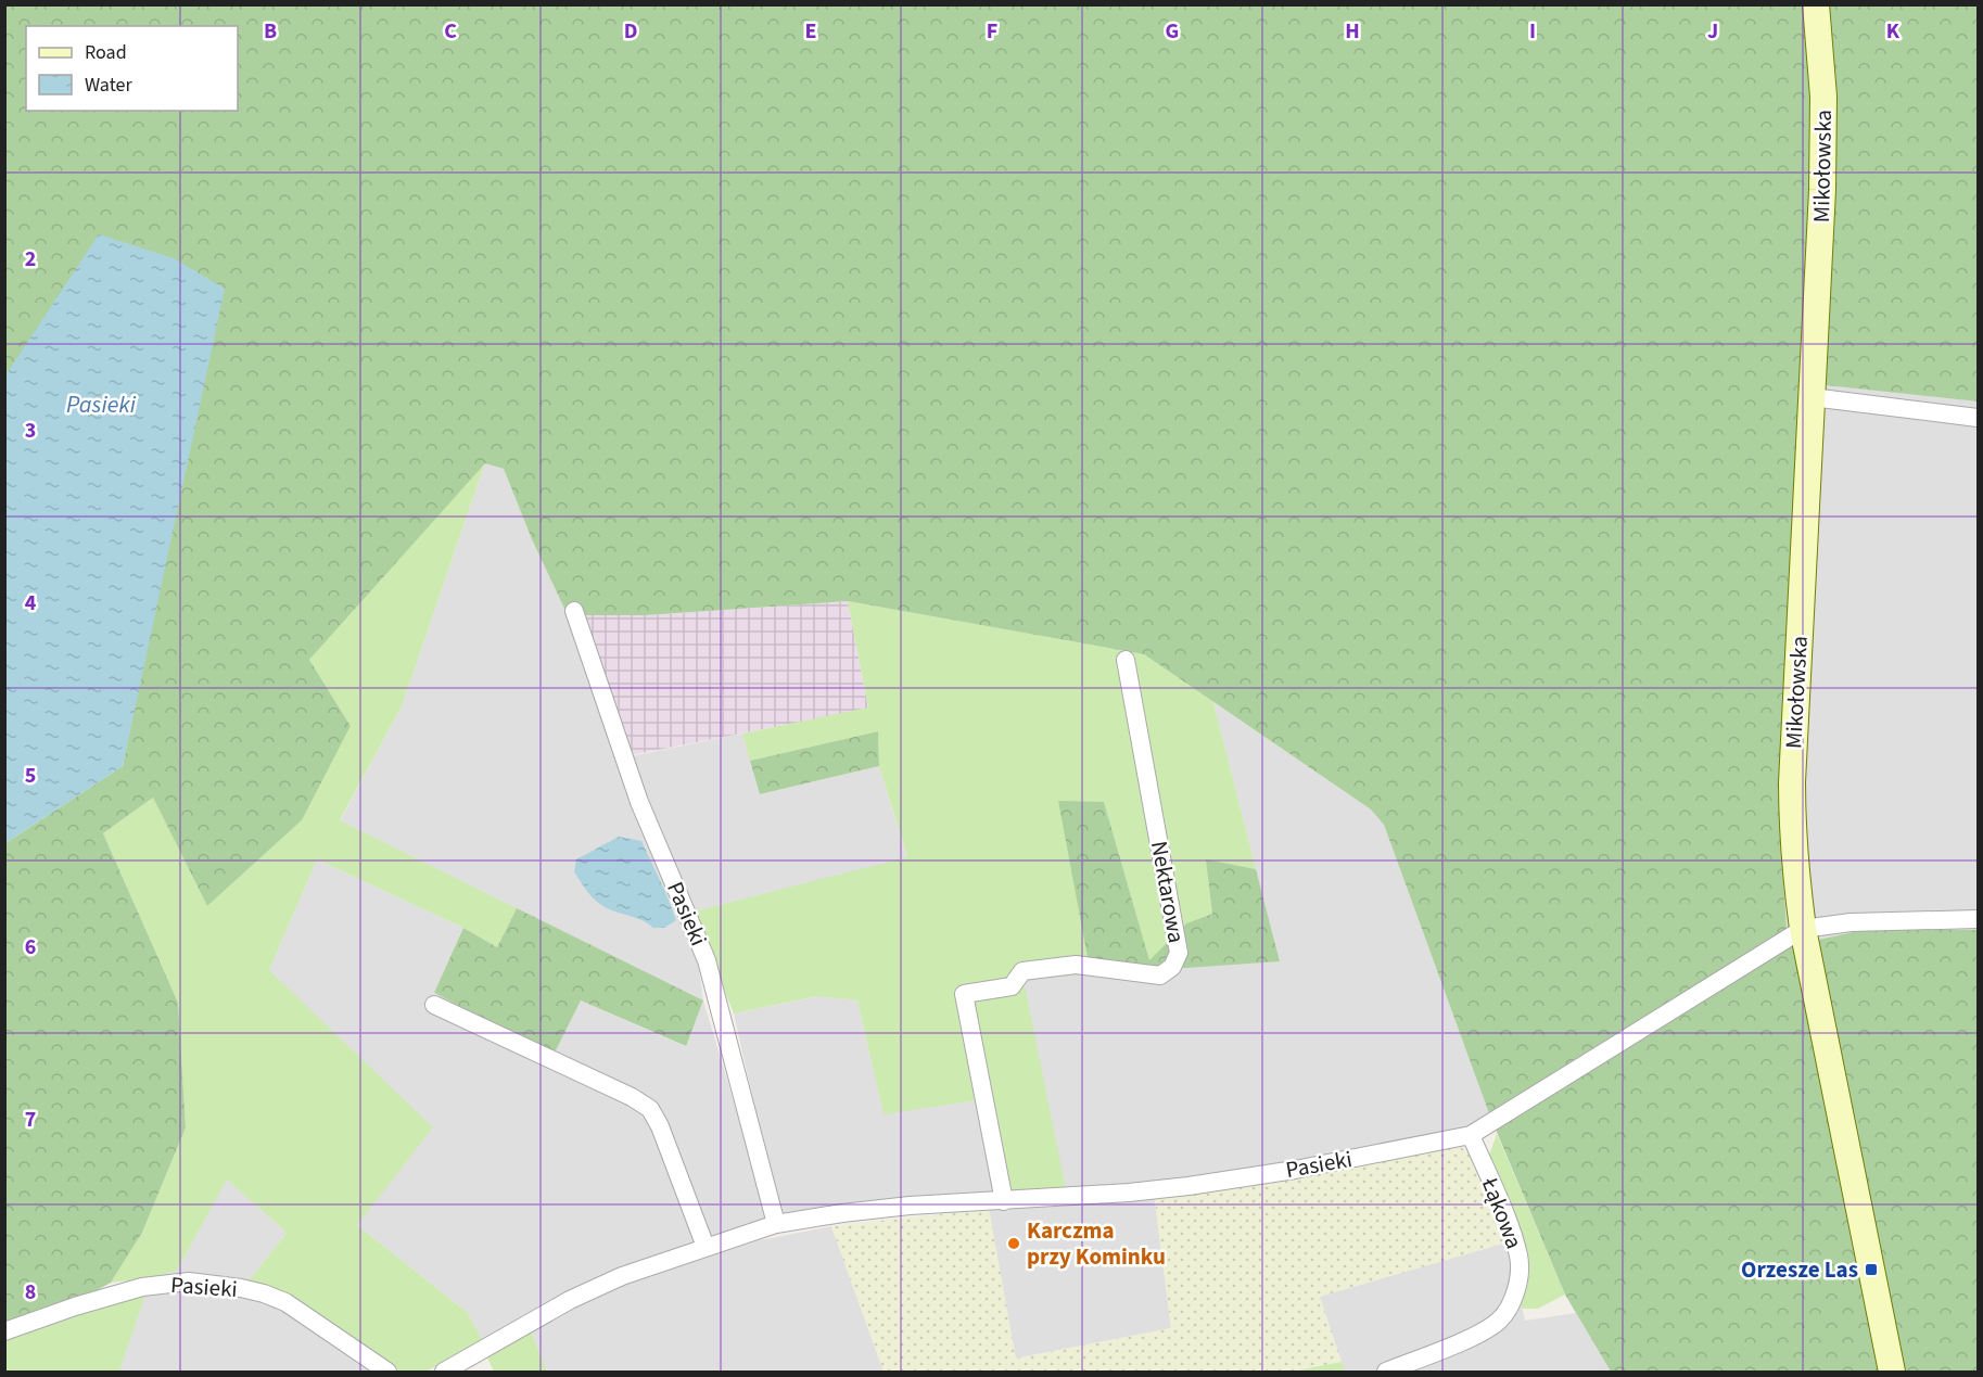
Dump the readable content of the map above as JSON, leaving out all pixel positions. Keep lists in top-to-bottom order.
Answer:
{
  "streets": {
    "main road": ["Mikołowska"],
    "street": ["Nektarowa", "Pasieki", "Łąkowa"]
  },
  "crossings": [
    ["Mikołowska", "Pasieki"],
    ["Nektarowa", "Pasieki"],
    ["Pasieki", "Łąkowa"]
  ],
  "water": ["Pasieki"],
  "places": {
    "other": ["Karczma przy Kominku"],
    "transit": ["Orzesze Las"]
  },
  "legend": ["Road", "Water"],
  "grid": {
    "columns": [
      "B",
      "C",
      "D",
      "E",
      "F",
      "G",
      "H",
      "I",
      "J",
      "K"
    ],
    "rows": [
      "2",
      "3",
      "4",
      "5",
      "6",
      "7",
      "8"
    ]
  }
}
